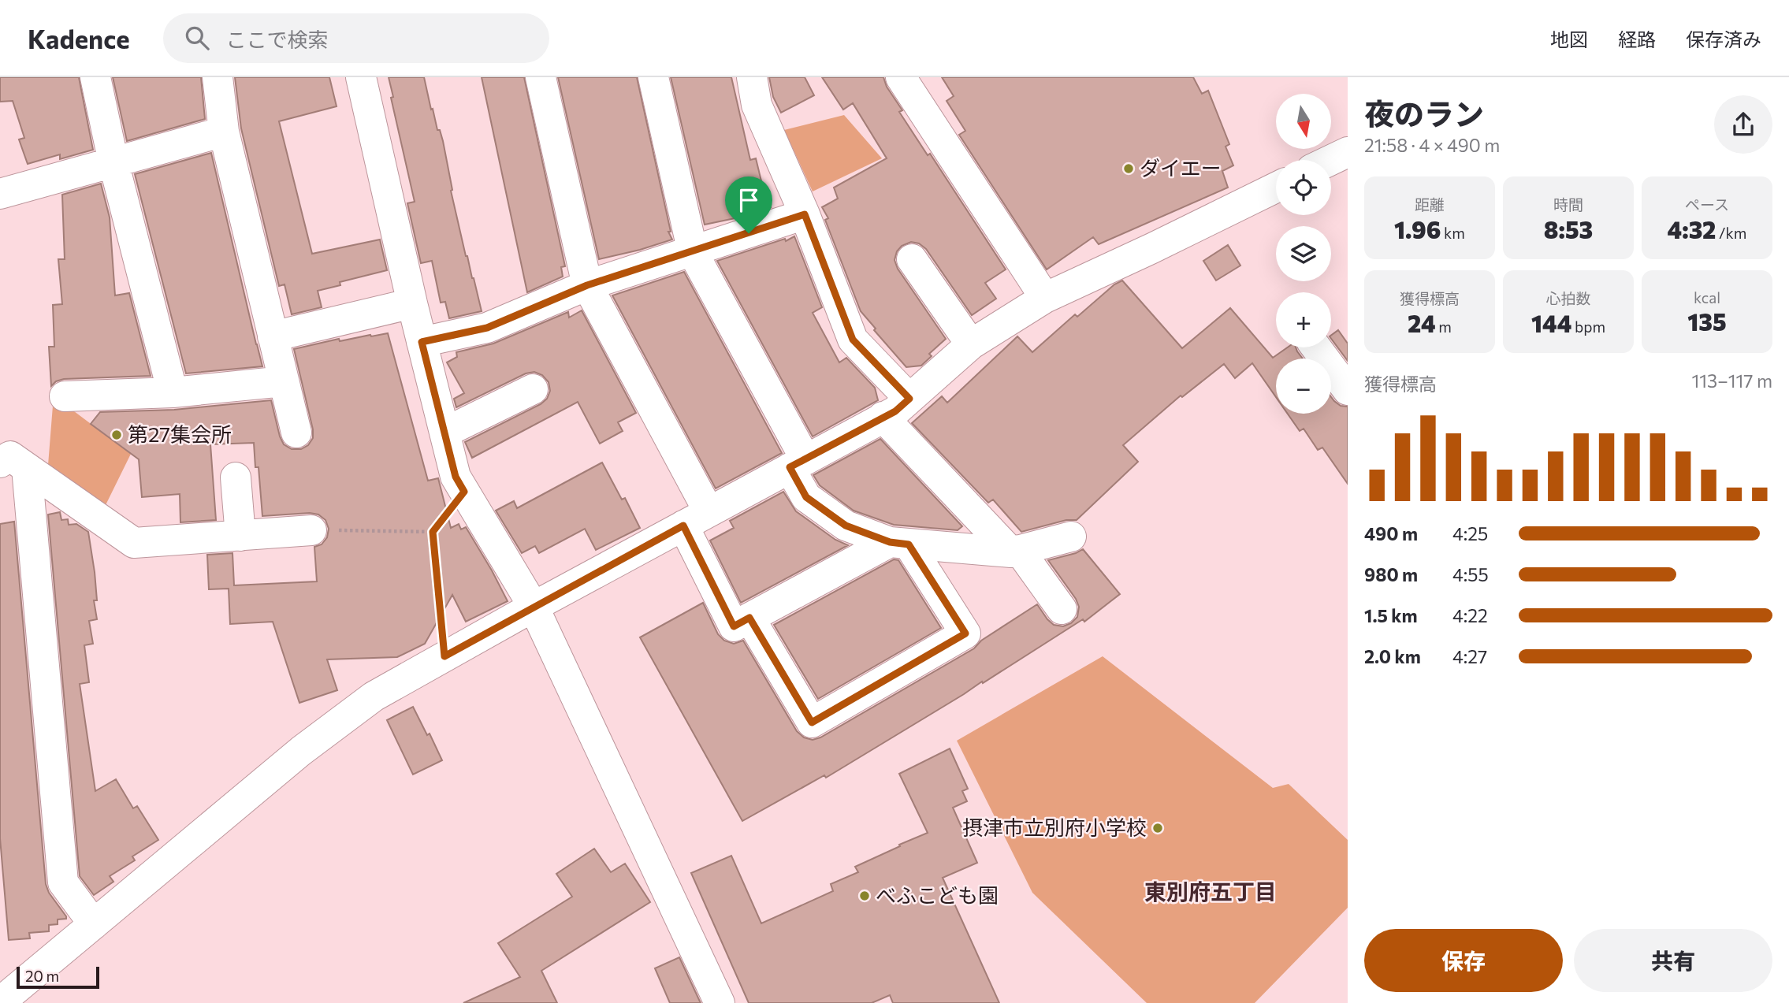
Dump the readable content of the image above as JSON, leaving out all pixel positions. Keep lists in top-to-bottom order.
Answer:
{
  "districts": ["東別府五丁目"],
  "places": [
    "ダイエー",
    "第27集会所",
    "摂津市立別府小学校",
    "べふこども園"
  ],
  "scale_bar": "20 m",
  "north": "bottom",
  "page": {
    "header": "Kadence",
    "search": "ここで検索",
    "nav": ["地図", "経路", "保存済み"],
    "heading": ["夜のラン", "21:58 · 4 × 490 m"],
    "map_buttons": ["+", "−"],
    "stats": [
      ["距離", "1.96 km"],
      ["時間", "8:53"],
      ["ペース", "4:32 /km"],
      ["獲得標高", "24 m"],
      ["心拍数", "144 bpm"],
      ["kcal", "135"]
    ],
    "chart": ["獲得標高", "113–117 m"],
    "list": [
      {
        "name": "490 m",
        "note": "4:25"
      },
      {
        "name": "980 m",
        "note": "4:55"
      },
      {
        "name": "1.5 km",
        "note": "4:22"
      },
      {
        "name": "2.0 km",
        "note": "4:27"
      }
    ],
    "buttons": ["保存", "共有"],
    "scale": "20 m"
  }
}
